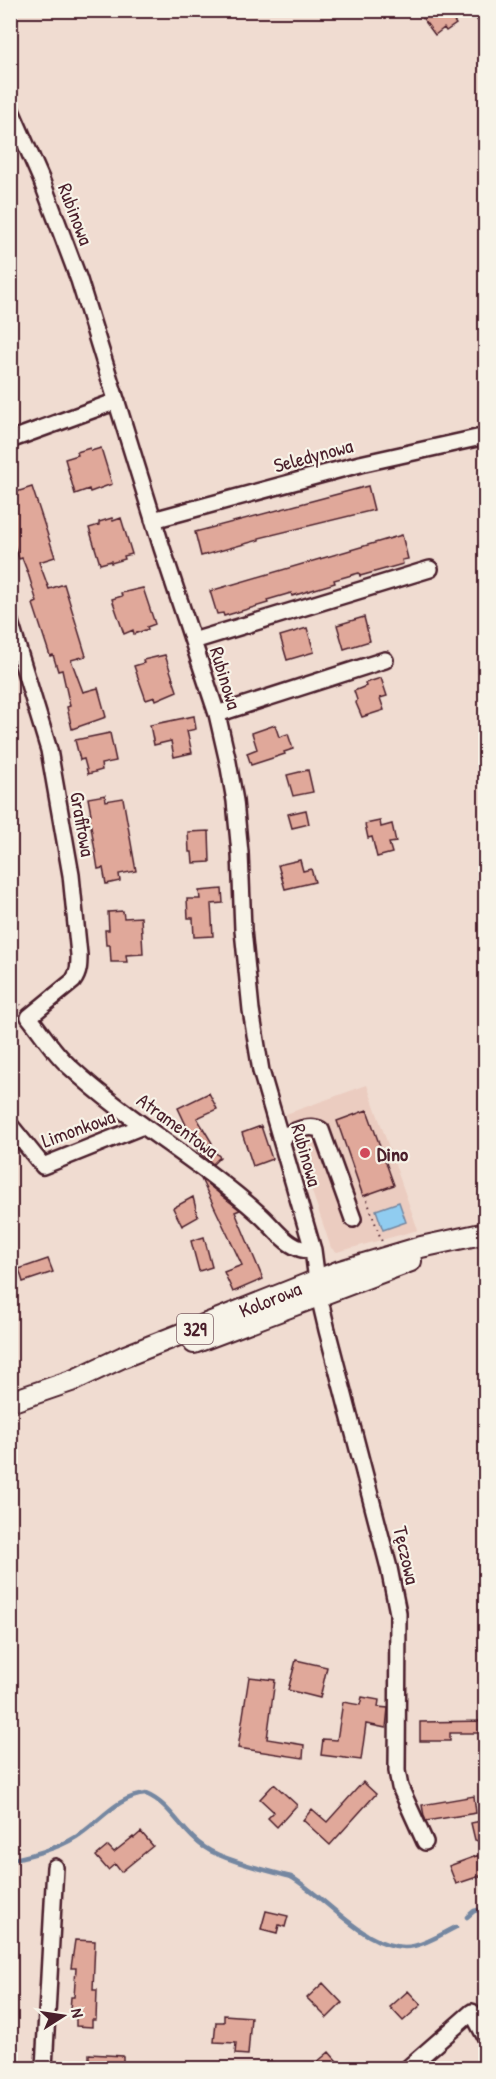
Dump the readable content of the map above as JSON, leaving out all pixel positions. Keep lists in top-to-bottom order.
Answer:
{
  "streets": {
    "main road": ["Kolorowa", "329"],
    "street": [
      "Rubinowa",
      "Seledynowa",
      "Grafitowa",
      "Atramentowa",
      "Limonkowa",
      "Tęczowa"
    ]
  },
  "crossings": [
    ["Rubinowa", "Seledynowa"],
    ["Rubinowa", "Atramentowa"],
    ["Rubinowa", "Kolorowa"],
    ["Rubinowa", "Tęczowa"],
    ["Grafitowa", "Atramentowa"],
    ["Atramentowa", "Limonkowa"],
    ["Kolorowa", "Tęczowa"]
  ],
  "places": ["Dino"],
  "north": "right"
}
